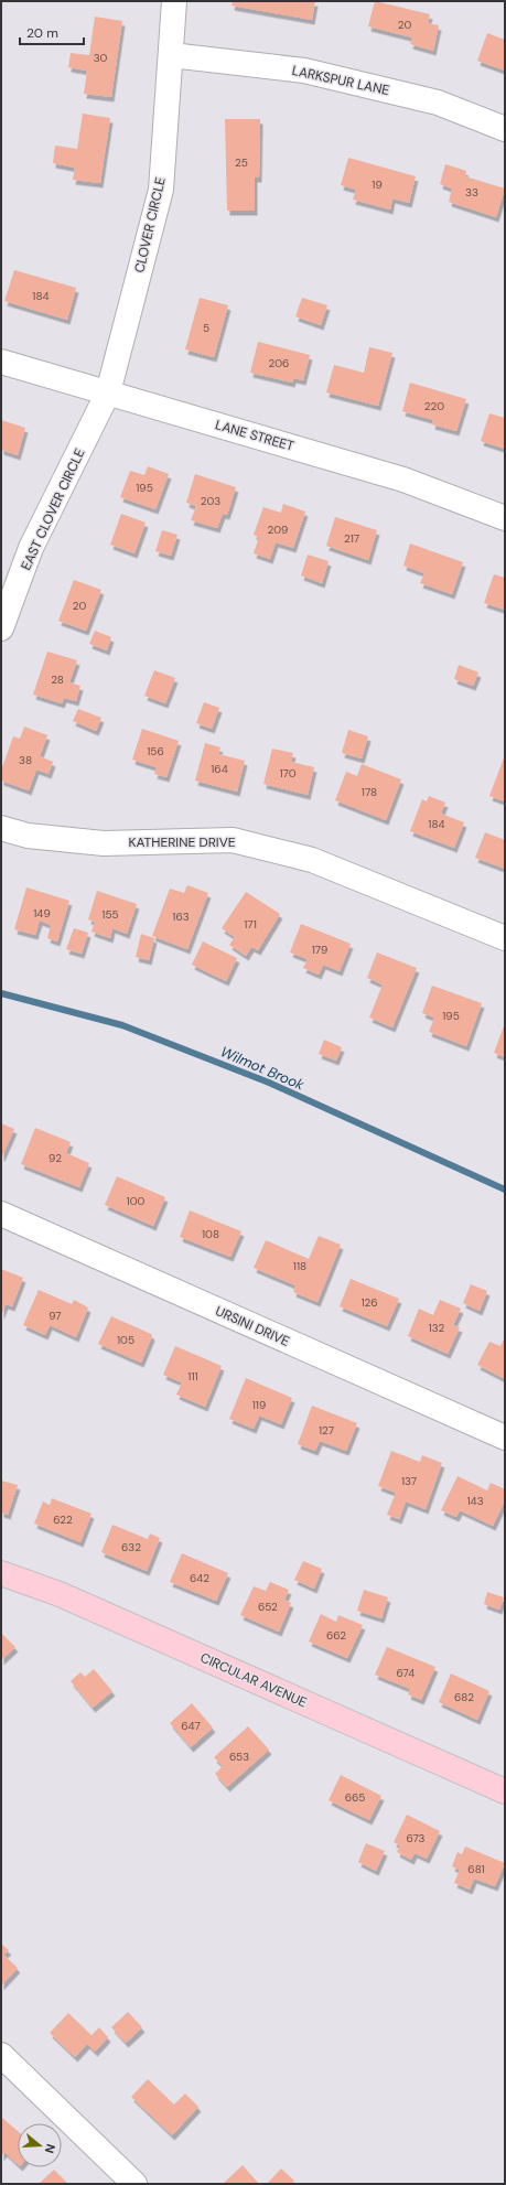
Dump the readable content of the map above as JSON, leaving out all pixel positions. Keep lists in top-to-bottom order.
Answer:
{
  "streets": {
    "main road": ["CIRCULAR AVENUE"],
    "street": [
      "LARKSPUR LANE",
      "CLOVER CIRCLE",
      "LANE STREET",
      "EAST CLOVER CIRCLE",
      "KATHERINE DRIVE",
      "URSINI DRIVE"
    ]
  },
  "crossings": [
    ["LARKSPUR LANE", "CLOVER CIRCLE"],
    ["CLOVER CIRCLE", "LANE STREET"],
    ["CLOVER CIRCLE", "EAST CLOVER CIRCLE"],
    ["LANE STREET", "EAST CLOVER CIRCLE"]
  ],
  "water": ["Wilmot Brook"],
  "house_numbers": [
    "20",
    "30",
    "25",
    "19",
    "33",
    "184",
    "5",
    "206",
    "220",
    "195",
    "203",
    "209",
    "217",
    "20",
    "28",
    "156",
    "38",
    "164",
    "170",
    "178",
    "184",
    "149",
    "155",
    "163",
    "171",
    "179",
    "195",
    "92",
    "100",
    "108",
    "118",
    "126",
    "97",
    "132",
    "105",
    "111",
    "119",
    "127",
    "137",
    "143",
    "622",
    "632",
    "642",
    "652",
    "662",
    "674",
    "682",
    "647",
    "653",
    "665",
    "673",
    "681"
  ],
  "scale_bar": "20 m",
  "north": "right"
}
